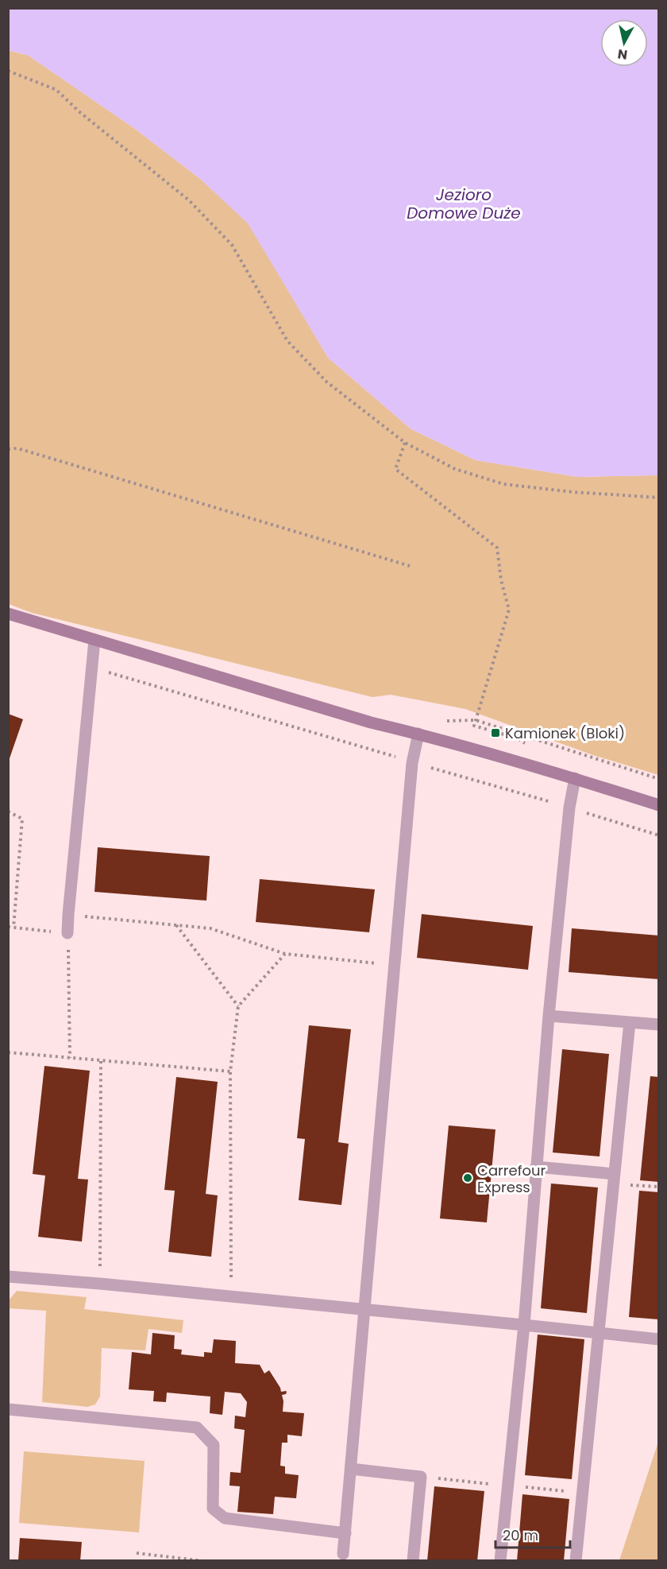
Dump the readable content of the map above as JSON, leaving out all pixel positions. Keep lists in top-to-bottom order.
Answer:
{
  "water": ["Jezioro Domowe Duże"],
  "places": {
    "transit": ["Kamionek (Bloki)"],
    "other": ["Carrefour Express"]
  },
  "scale_bar": "20 m",
  "north": "bottom"
}
